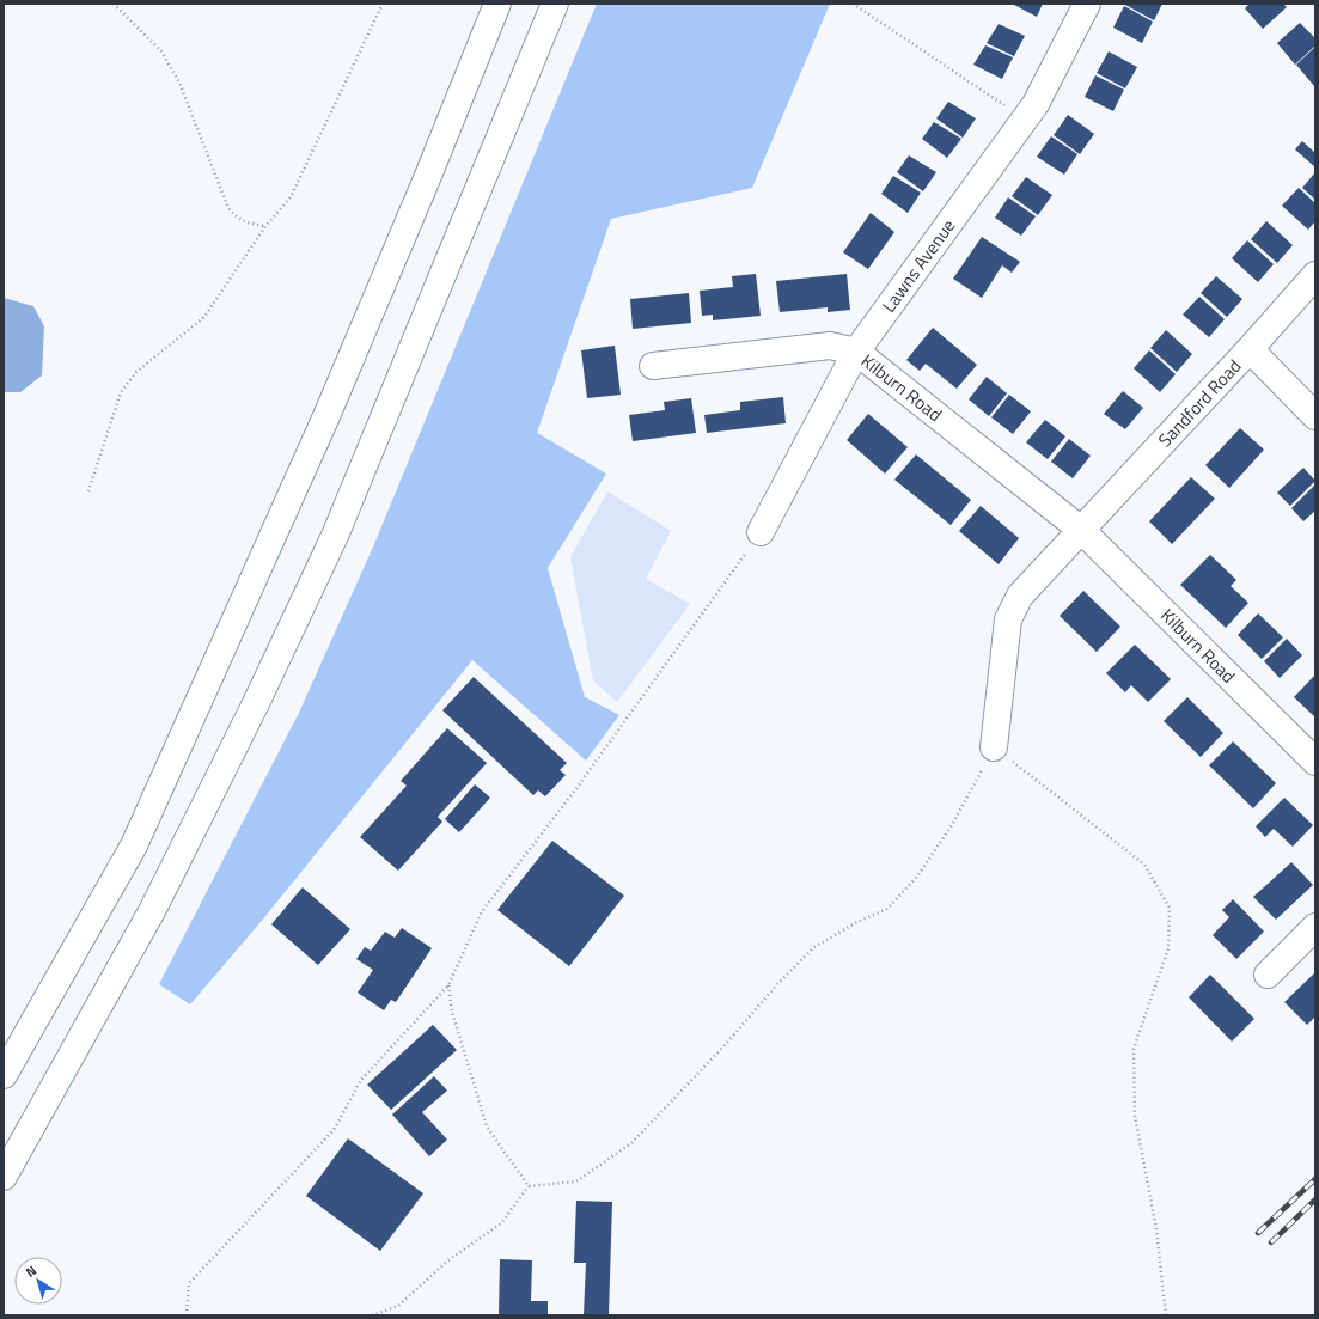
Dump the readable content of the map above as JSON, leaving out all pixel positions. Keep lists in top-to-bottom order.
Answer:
{
  "streets": {
    "main road": ["Lawns Avenue", "Kilburn Road", "Sandford Road"]
  },
  "crossings": [
    ["Lawns Avenue", "Kilburn Road"],
    ["Kilburn Road", "Sandford Road"]
  ],
  "north": "top left"
}
